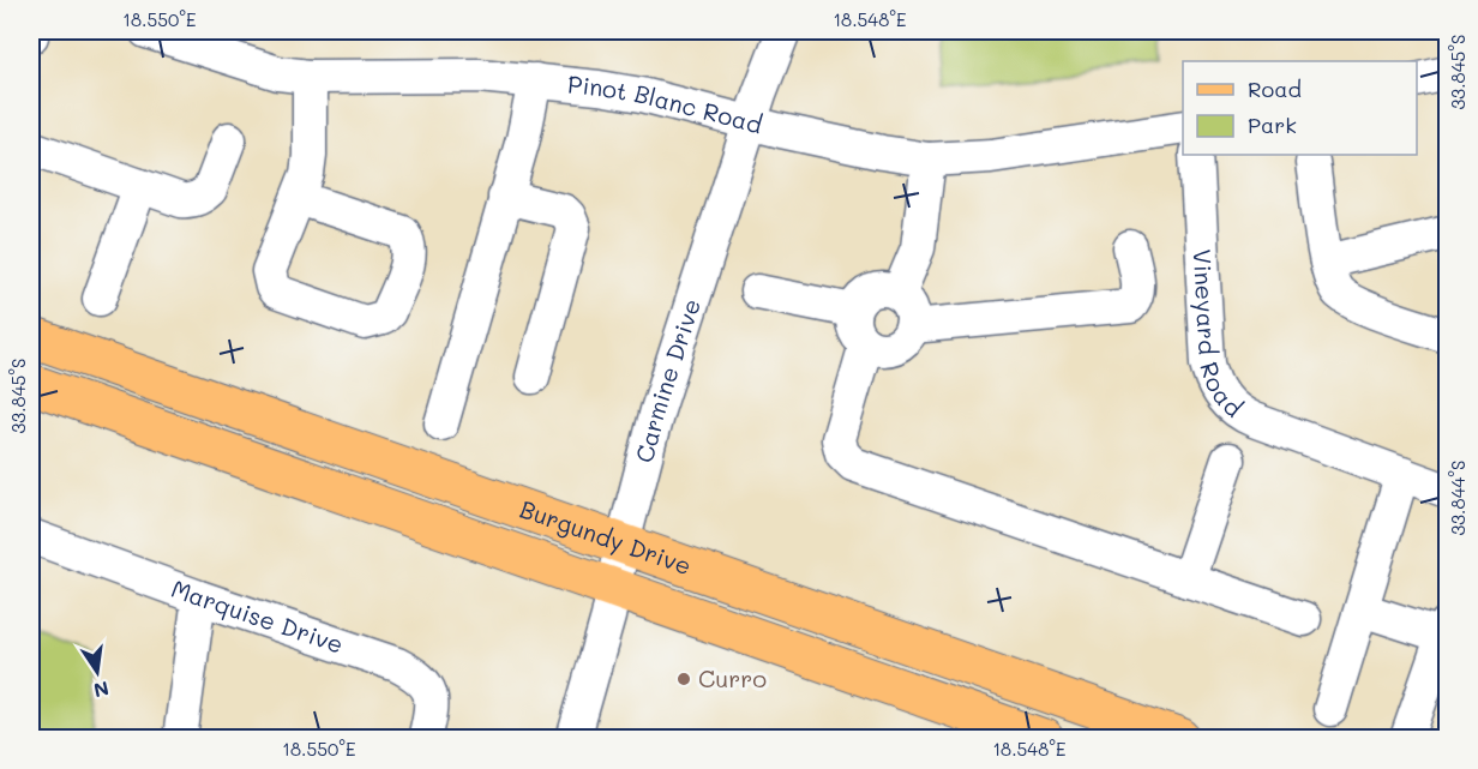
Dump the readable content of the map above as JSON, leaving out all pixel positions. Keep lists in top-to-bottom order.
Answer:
{
  "streets": {
    "main road": ["Burgundy Drive"],
    "street": [
      "Pinot Blanc Road",
      "Vineyard Road",
      "Carmine Drive",
      "Marquise Drive"
    ]
  },
  "crossings": [
    ["Pinot Blanc Road", "Carmine Drive"],
    ["Carmine Drive", "Burgundy Drive"]
  ],
  "places": ["Curro"],
  "legend": ["Road", "Park"],
  "north": "bottom",
  "coordinates": [
    "18.550°E",
    "18.548°E",
    "33.845°S",
    "33.844°S"
  ]
}
